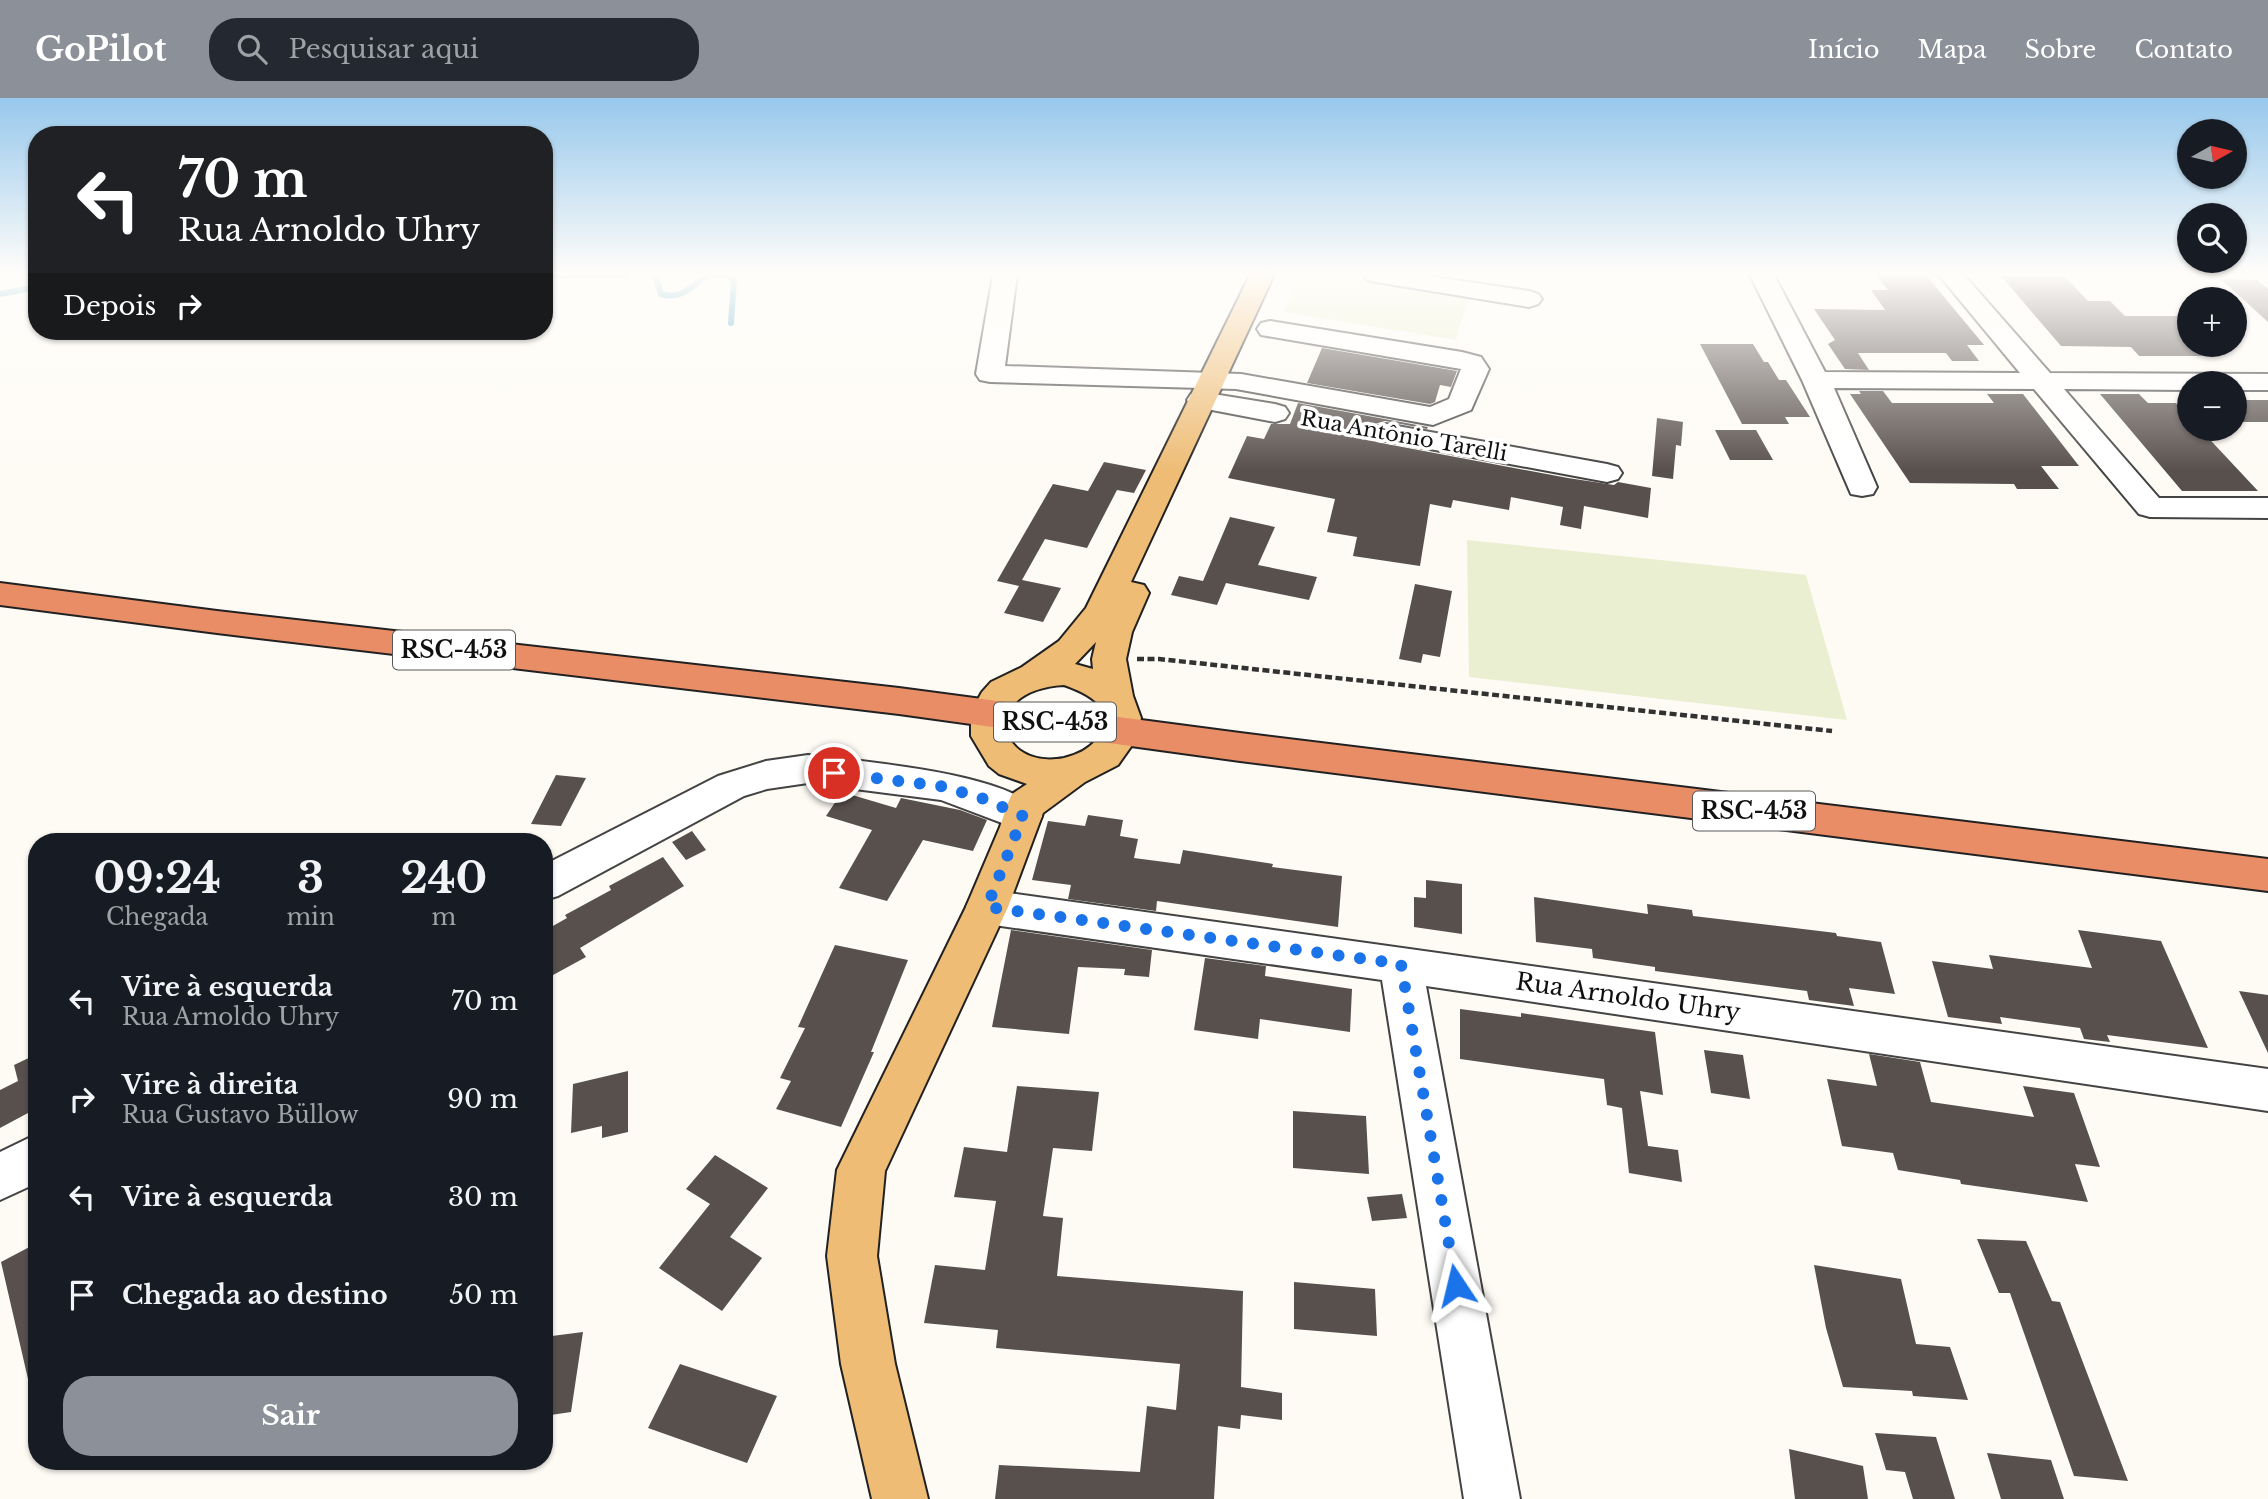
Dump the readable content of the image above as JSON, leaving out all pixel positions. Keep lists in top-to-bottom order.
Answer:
{
  "streets": {
    "highway": ["RSC-453"],
    "street": ["Rua Antônio Tarelli", "Rua Arnoldo Uhry"]
  },
  "north": "right",
  "page": {
    "header": "GoPilot",
    "search": "Pesquisar aqui",
    "nav": [
      "Início",
      "Mapa",
      "Sobre",
      "Contato"
    ],
    "map_buttons": ["+", "−"],
    "turn": ["70 m", "Rua Arnoldo Uhry"],
    "then": "Depois",
    "eta": [
      "09:24",
      "Chegada",
      "3",
      "min",
      "240",
      "m"
    ],
    "list": [
      {
        "name": "Vire à esquerda",
        "note": "Rua Arnoldo Uhry",
        "value": "70 m"
      },
      {
        "name": "Vire à direita",
        "note": "Rua Gustavo Büllow",
        "value": "90 m"
      },
      {
        "name": "Vire à esquerda",
        "value": "30 m"
      },
      {
        "name": "Chegada ao destino",
        "value": "50 m"
      }
    ],
    "buttons": "Sair"
  }
}
